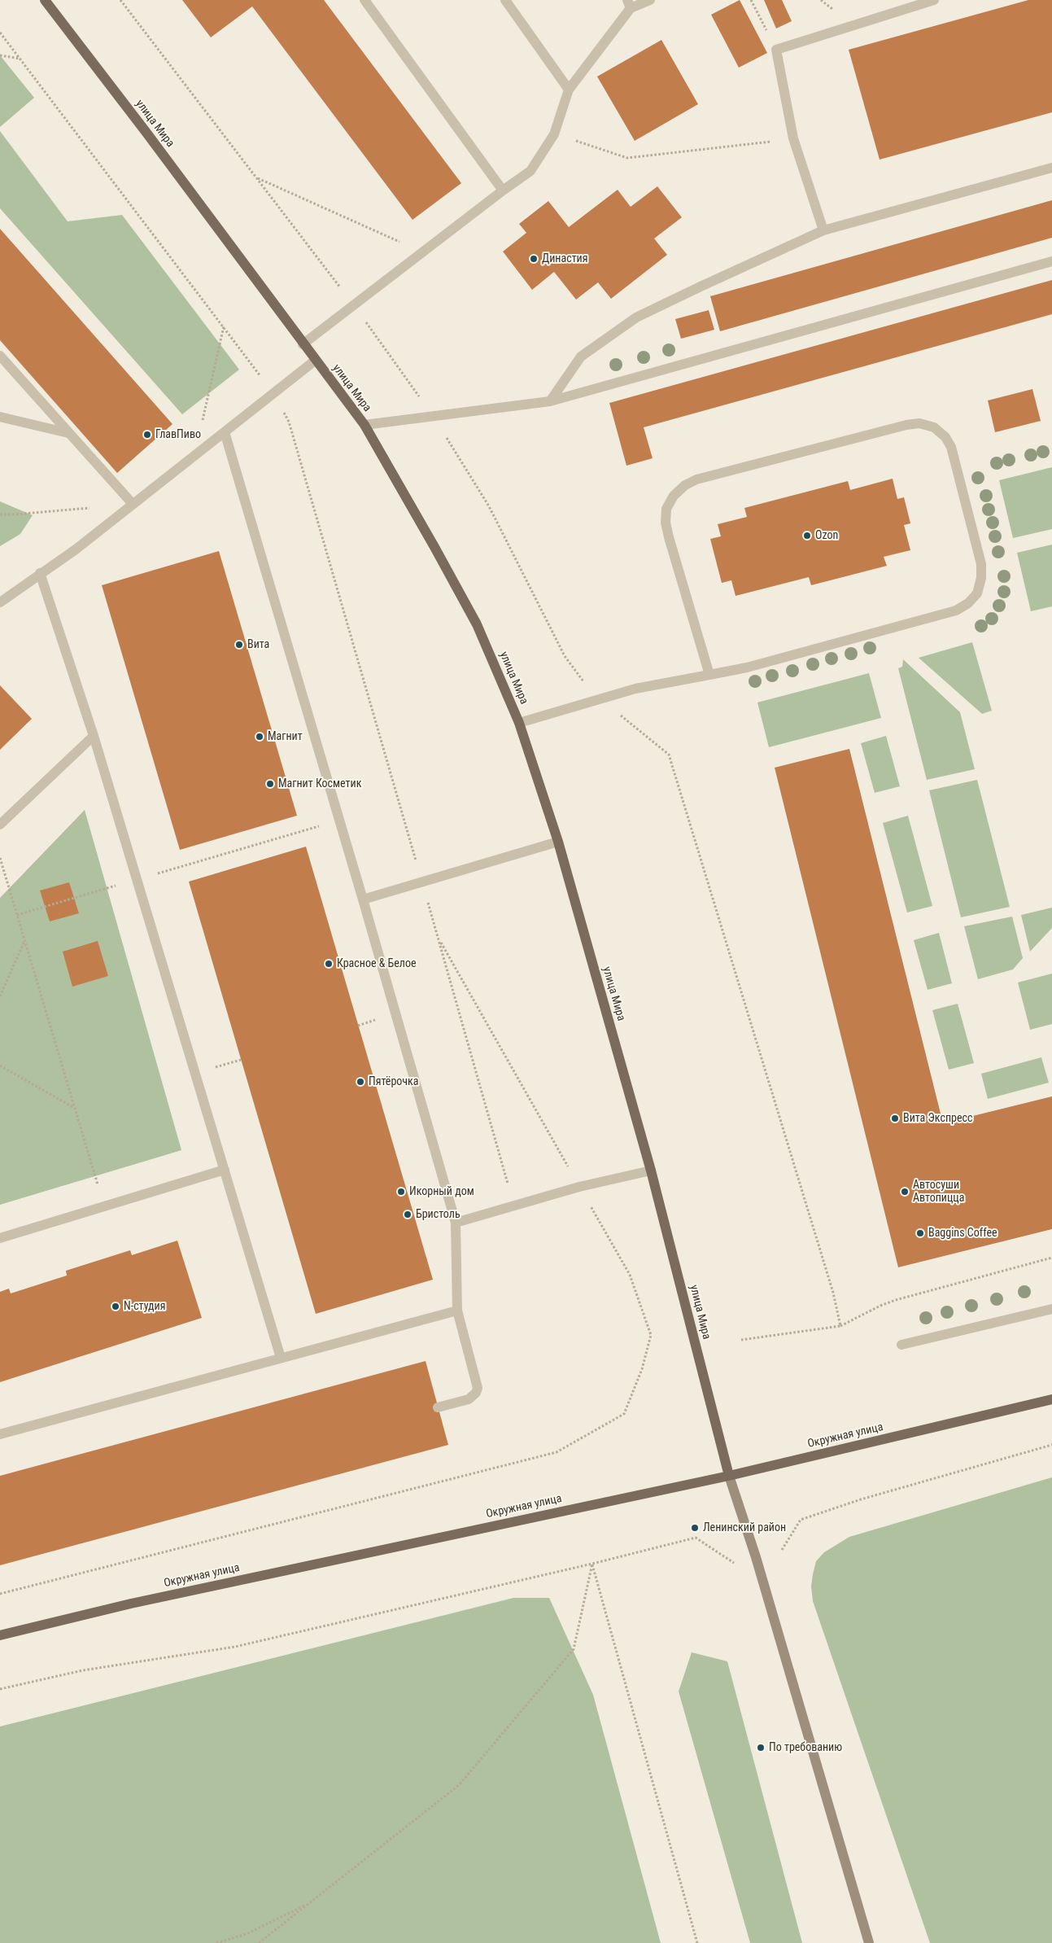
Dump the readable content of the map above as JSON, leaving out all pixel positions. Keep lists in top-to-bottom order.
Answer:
{
  "streets": {
    "main road": ["улица Мира", "Окружная улица"]
  },
  "crossings": [
    ["улица Мира", "Окружная улица"]
  ],
  "places": [
    "Династия",
    "ГлавПиво",
    "Ozon",
    "Вита",
    "Магнит",
    "Магнит Косметик",
    "Красное & Белое",
    "Пятёрочка",
    "Вита Экспресс",
    "Икорный дом",
    "Автосуши Автопицца",
    "Бристоль",
    "Baggins Coffee",
    "N-студия",
    "Ленинский район",
    "По требованию"
  ]
}
